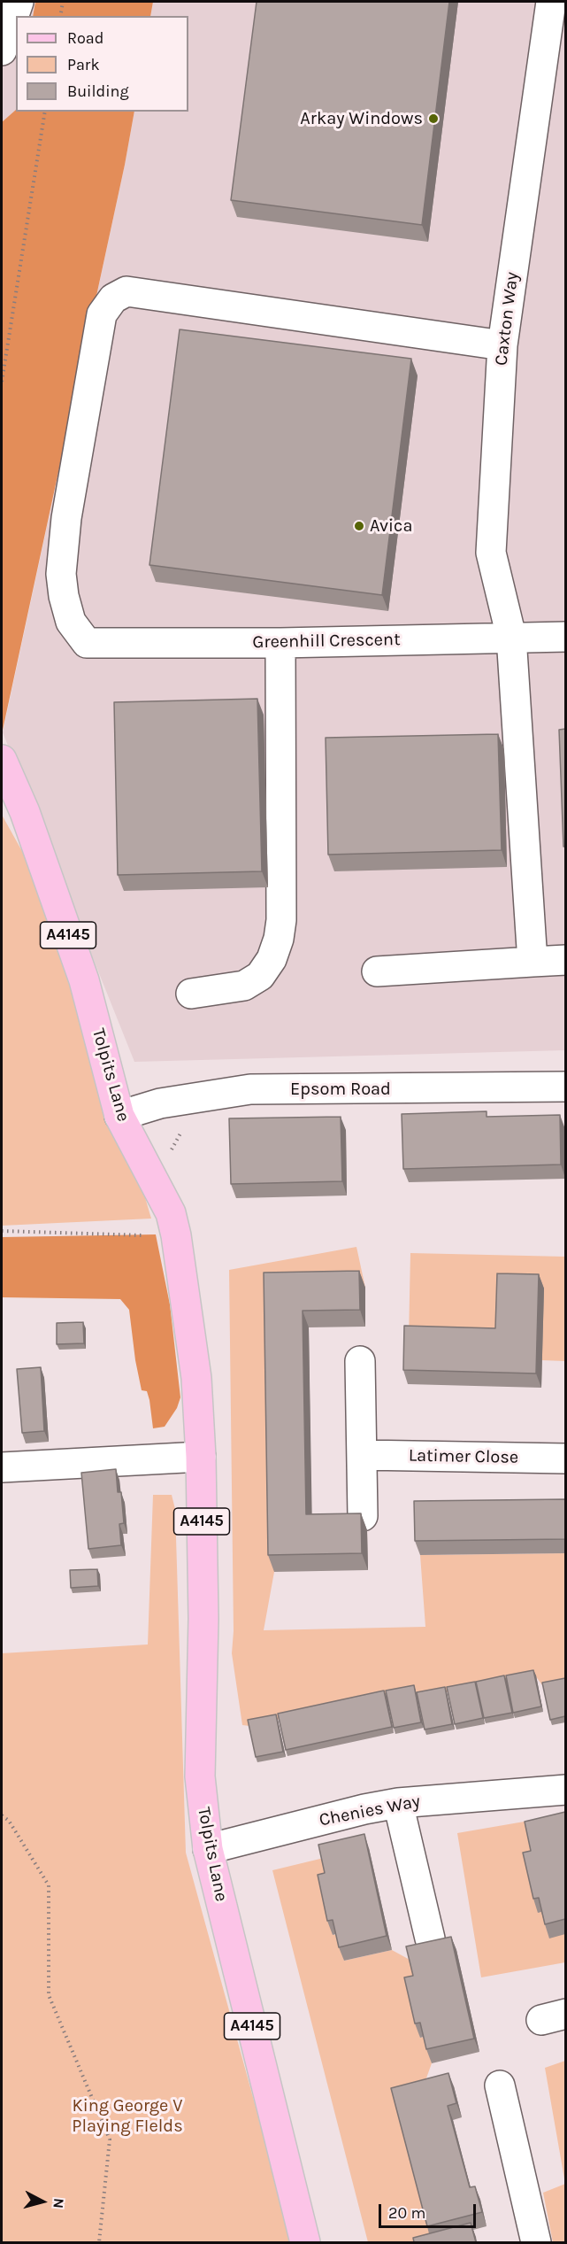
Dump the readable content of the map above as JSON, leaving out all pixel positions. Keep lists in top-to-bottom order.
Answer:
{
  "streets": {
    "main road": ["A4145", "Tolpits Lane"],
    "street": [
      "Caxton Way",
      "Greenhill Crescent",
      "Epsom Road",
      "Latimer Close",
      "Chenies Way"
    ]
  },
  "crossings": [
    ["Caxton Way", "Greenhill Crescent"],
    ["Tolpits Lane", "Epsom Road"],
    ["Tolpits Lane", "Chenies Way"]
  ],
  "parks": ["King George V Playing FIelds"],
  "places": ["Arkay Windows", "Avica"],
  "legend": ["Road", "Park", "Building"],
  "scale_bar": "20 m",
  "north": "right"
}
